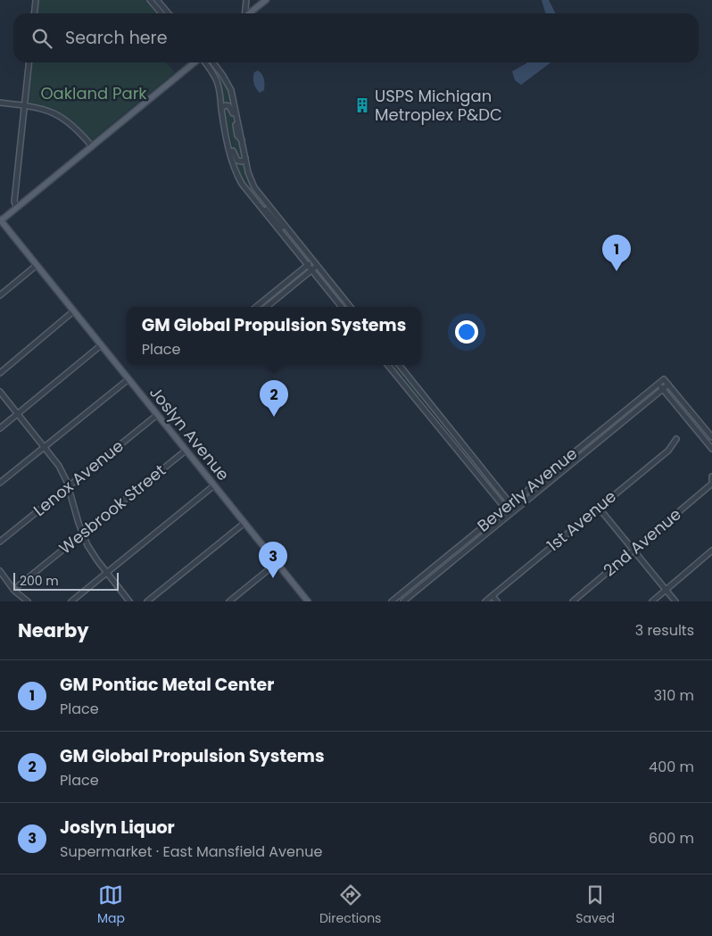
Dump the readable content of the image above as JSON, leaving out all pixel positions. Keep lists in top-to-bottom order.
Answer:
{
  "streets": {
    "main road": ["Joslyn Avenue"],
    "street": [
      "Lenox Avenue",
      "Beverly Avenue",
      "Wesbrook Street",
      "1st Avenue",
      "2nd Avenue"
    ]
  },
  "crossings": [
    ["Joslyn Avenue", "Lenox Avenue"],
    ["Joslyn Avenue", "Wesbrook Street"]
  ],
  "parks": ["Oakland Park"],
  "places": {
    "building": ["USPS Michigan Metroplex P&DC"]
  },
  "scale_bar": "200 m",
  "page": {
    "search": "Search here",
    "pins": ["1", "2", "3"],
    "popup": ["GM Global Propulsion Systems", "Place"],
    "scale": "200 m",
    "heading": ["Nearby", "3 results"],
    "list": [
      {
        "mark": "1",
        "name": "GM Pontiac Metal Center",
        "note": "Place",
        "value": "310 m"
      },
      {
        "mark": "2",
        "name": "GM Global Propulsion Systems",
        "note": "Place",
        "value": "400 m"
      },
      {
        "mark": "3",
        "name": "Joslyn Liquor",
        "note": "Supermarket · East Mansfield Avenue",
        "value": "600 m"
      }
    ],
    "nav": ["Map", "Directions", "Saved"]
  }
}
